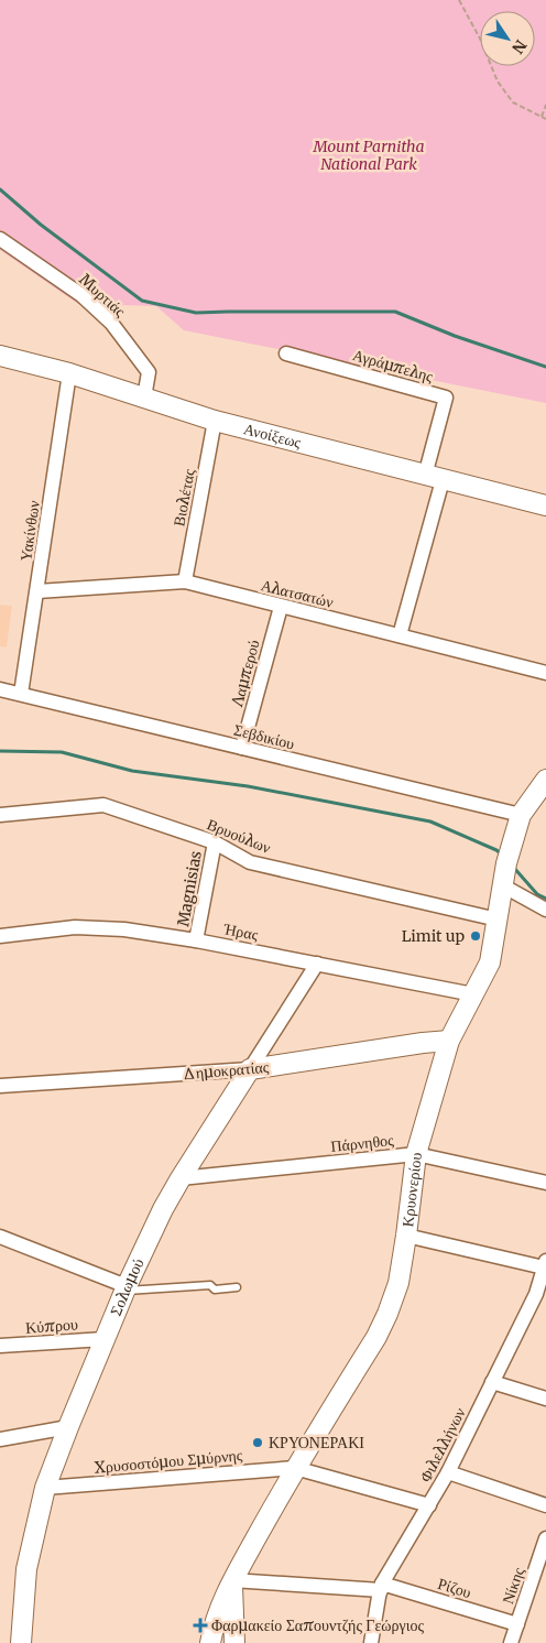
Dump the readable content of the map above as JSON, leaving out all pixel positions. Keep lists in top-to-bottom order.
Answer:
{
  "streets": {
    "main road": [
      "Ανοίξεως",
      "Δημοκρατίας",
      "Κρυονερίου",
      "Σολωμού"
    ],
    "street": [
      "Μυρτιάς",
      "Αγράμπελης",
      "Βιολέτας",
      "Υακίνθων",
      "Αλατσατών",
      "Λαμπερού",
      "Σεβδικίου",
      "Βρυούλων",
      "Magnisias",
      "Ήρας",
      "Πάρνηθος",
      "Κύπρου",
      "Φιλελλήνων",
      "Χρυσοστόμου Σμύρνης",
      "Νίκης",
      "Ρίζου"
    ]
  },
  "crossings": [
    ["Μυρτιάς", "Ανοίξεως"],
    ["Αγράμπελης", "Ανοίξεως"],
    ["Αγράμπελης", "Αλατσατών"],
    ["Ανοίξεως", "Βιολέτας"],
    ["Ανοίξεως", "Υακίνθων"],
    ["Βιολέτας", "Αλατσατών"],
    ["Υακίνθων", "Αλατσατών"],
    ["Υακίνθων", "Σεβδικίου"],
    ["Αλατσατών", "Λαμπερού"],
    ["Λαμπερού", "Σεβδικίου"],
    ["Σεβδικίου", "Κρυονερίου"],
    ["Βρυούλων", "Magnisias"],
    ["Βρυούλων", "Κρυονερίου"],
    ["Magnisias", "Ήρας"],
    ["Ήρας", "Κρυονερίου"],
    ["Ήρας", "Σολωμού"],
    ["Δημοκρατίας", "Κρυονερίου"],
    ["Δημοκρατίας", "Σολωμού"],
    ["Πάρνηθος", "Κρυονερίου"],
    ["Πάρνηθος", "Σολωμού"],
    ["Κρυονερίου", "Χρυσοστόμου Σμύρνης"],
    ["Κρυονερίου", "Ρίζου"],
    ["Σολωμού", "Κύπρου"],
    ["Σολωμού", "Χρυσοστόμου Σμύρνης"],
    ["Φιλελλήνων", "Ρίζου"],
    ["Νίκης", "Ρίζου"]
  ],
  "parks": ["Mount Parnitha National Park"],
  "places": {
    "other": ["Limit up", "ΚΡΥΟΝΕΡΑΚΙ"],
    "health": ["Φαρμακείο Σαπουντζής Γεώργιος"]
  },
  "north": "bottom right"
}
